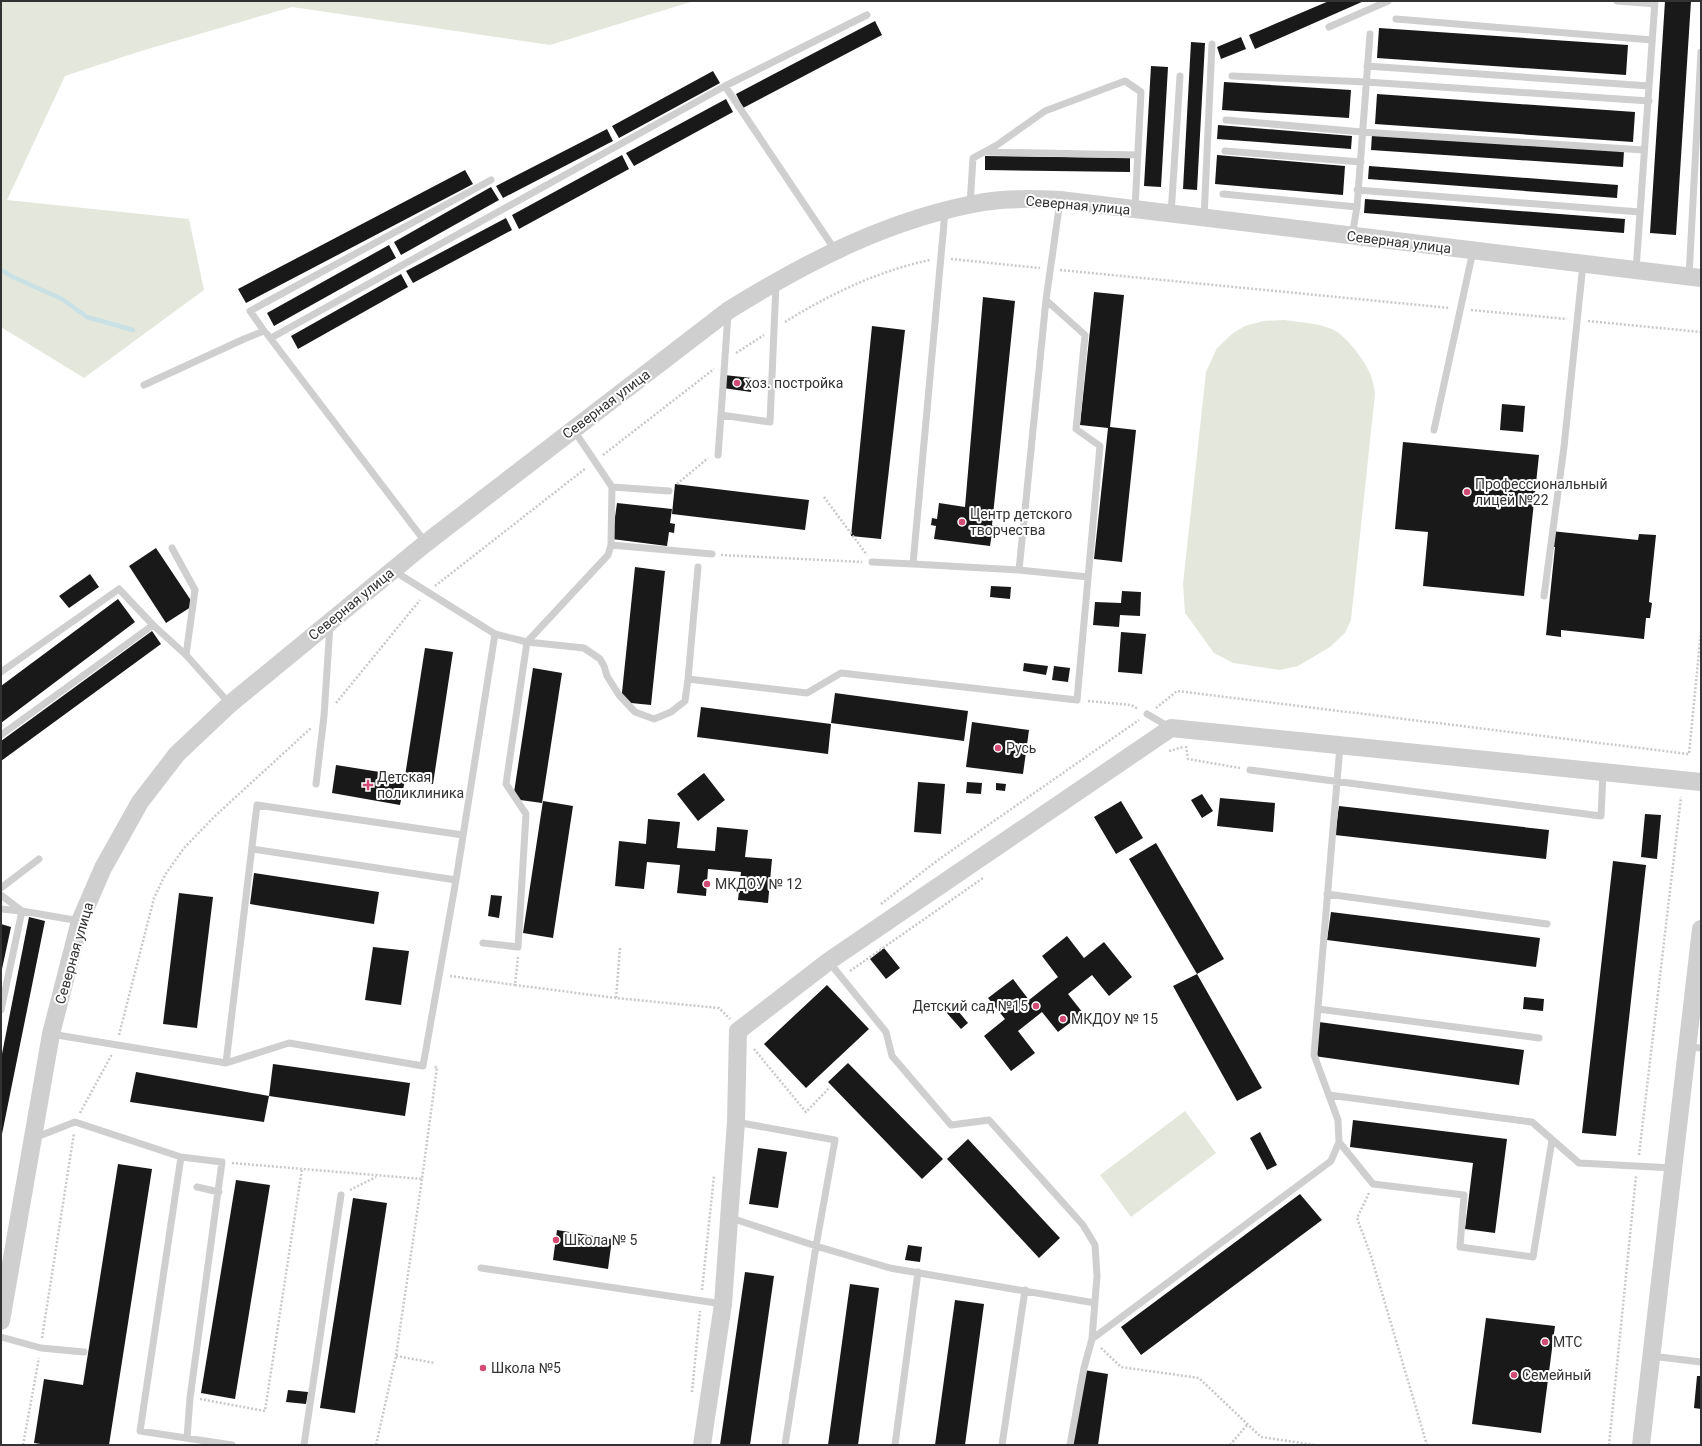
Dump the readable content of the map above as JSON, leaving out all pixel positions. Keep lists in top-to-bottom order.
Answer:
{
  "streets": {
    "street": ["Северная улица"]
  },
  "places": {
    "other": [
      "хоз. постройка",
      "Профессиональный лицей №22",
      "Центр детского творчества",
      "Русь",
      "МКДОУ № 12",
      "Детский сад №15",
      "МКДОУ № 15",
      "Школа № 5",
      "МТС",
      "Школа №5",
      "Семейный"
    ],
    "health": ["Детская поликлиника"]
  }
}
